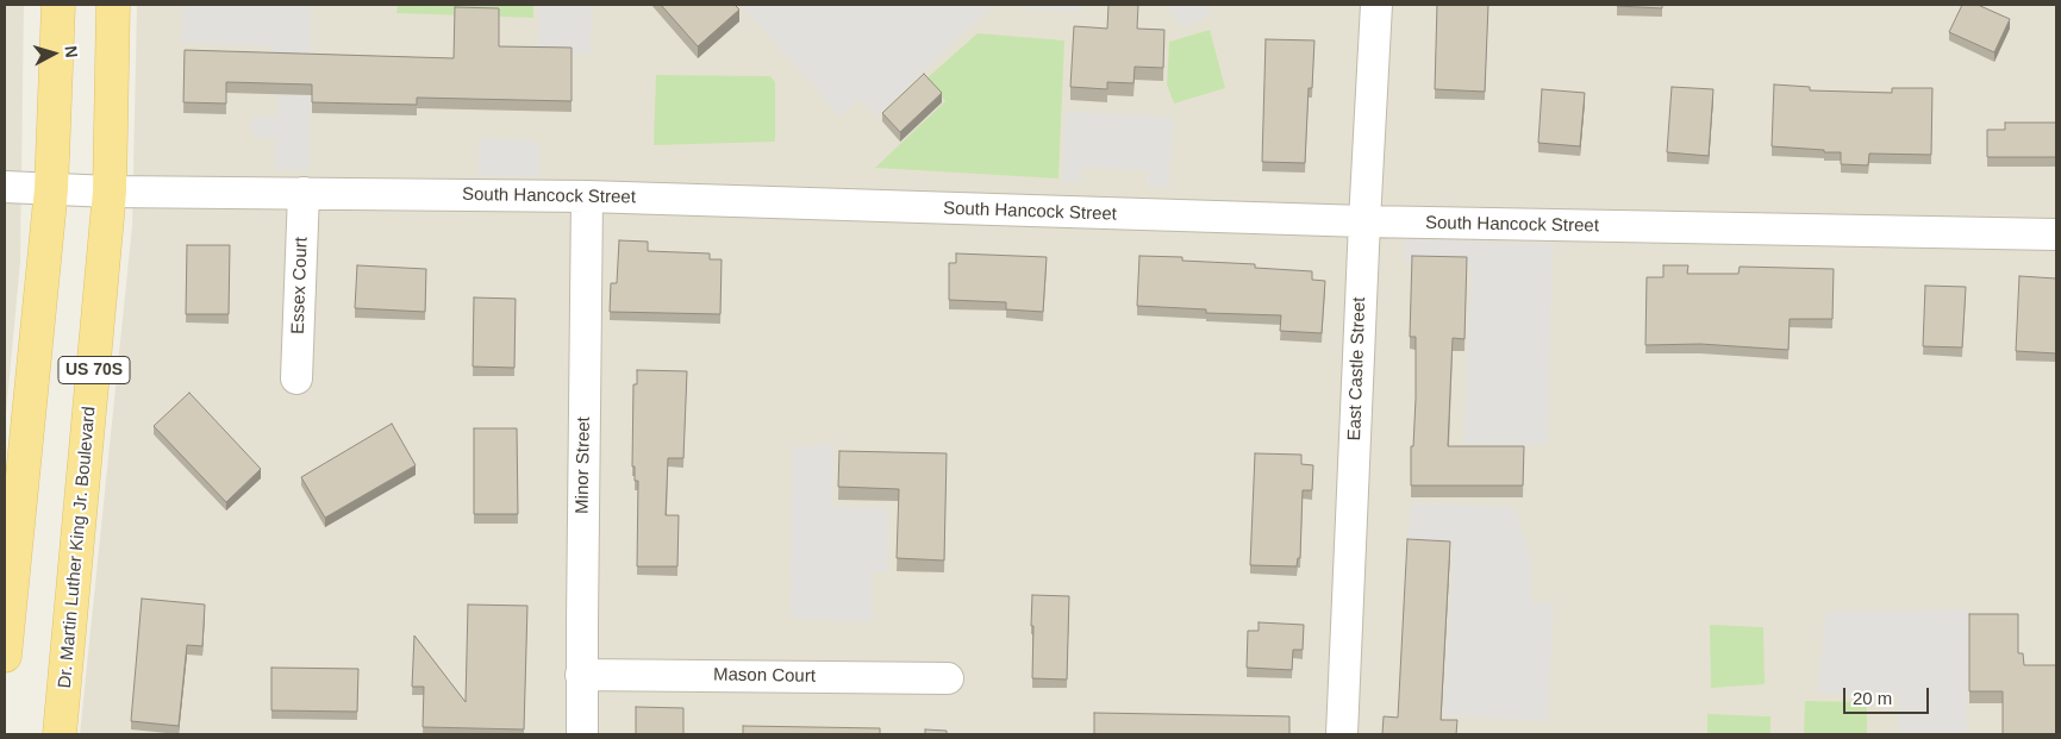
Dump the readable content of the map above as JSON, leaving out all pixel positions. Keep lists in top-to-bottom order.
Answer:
{
  "streets": {
    "main road": ["US 70S", "Dr. Martin Luther King Jr. Boulevard"],
    "street": [
      "South Hancock Street",
      "Essex Court",
      "East Castle Street",
      "Minor Street",
      "Mason Court"
    ]
  },
  "crossings": [
    ["South Hancock Street", "Essex Court"],
    ["South Hancock Street", "East Castle Street"],
    ["South Hancock Street", "US 70S"],
    ["South Hancock Street", "Minor Street"],
    ["South Hancock Street", "Dr. Martin Luther King Jr. Boulevard"],
    ["Minor Street", "Mason Court"]
  ],
  "scale_bar": "20 m",
  "north": "right"
}
